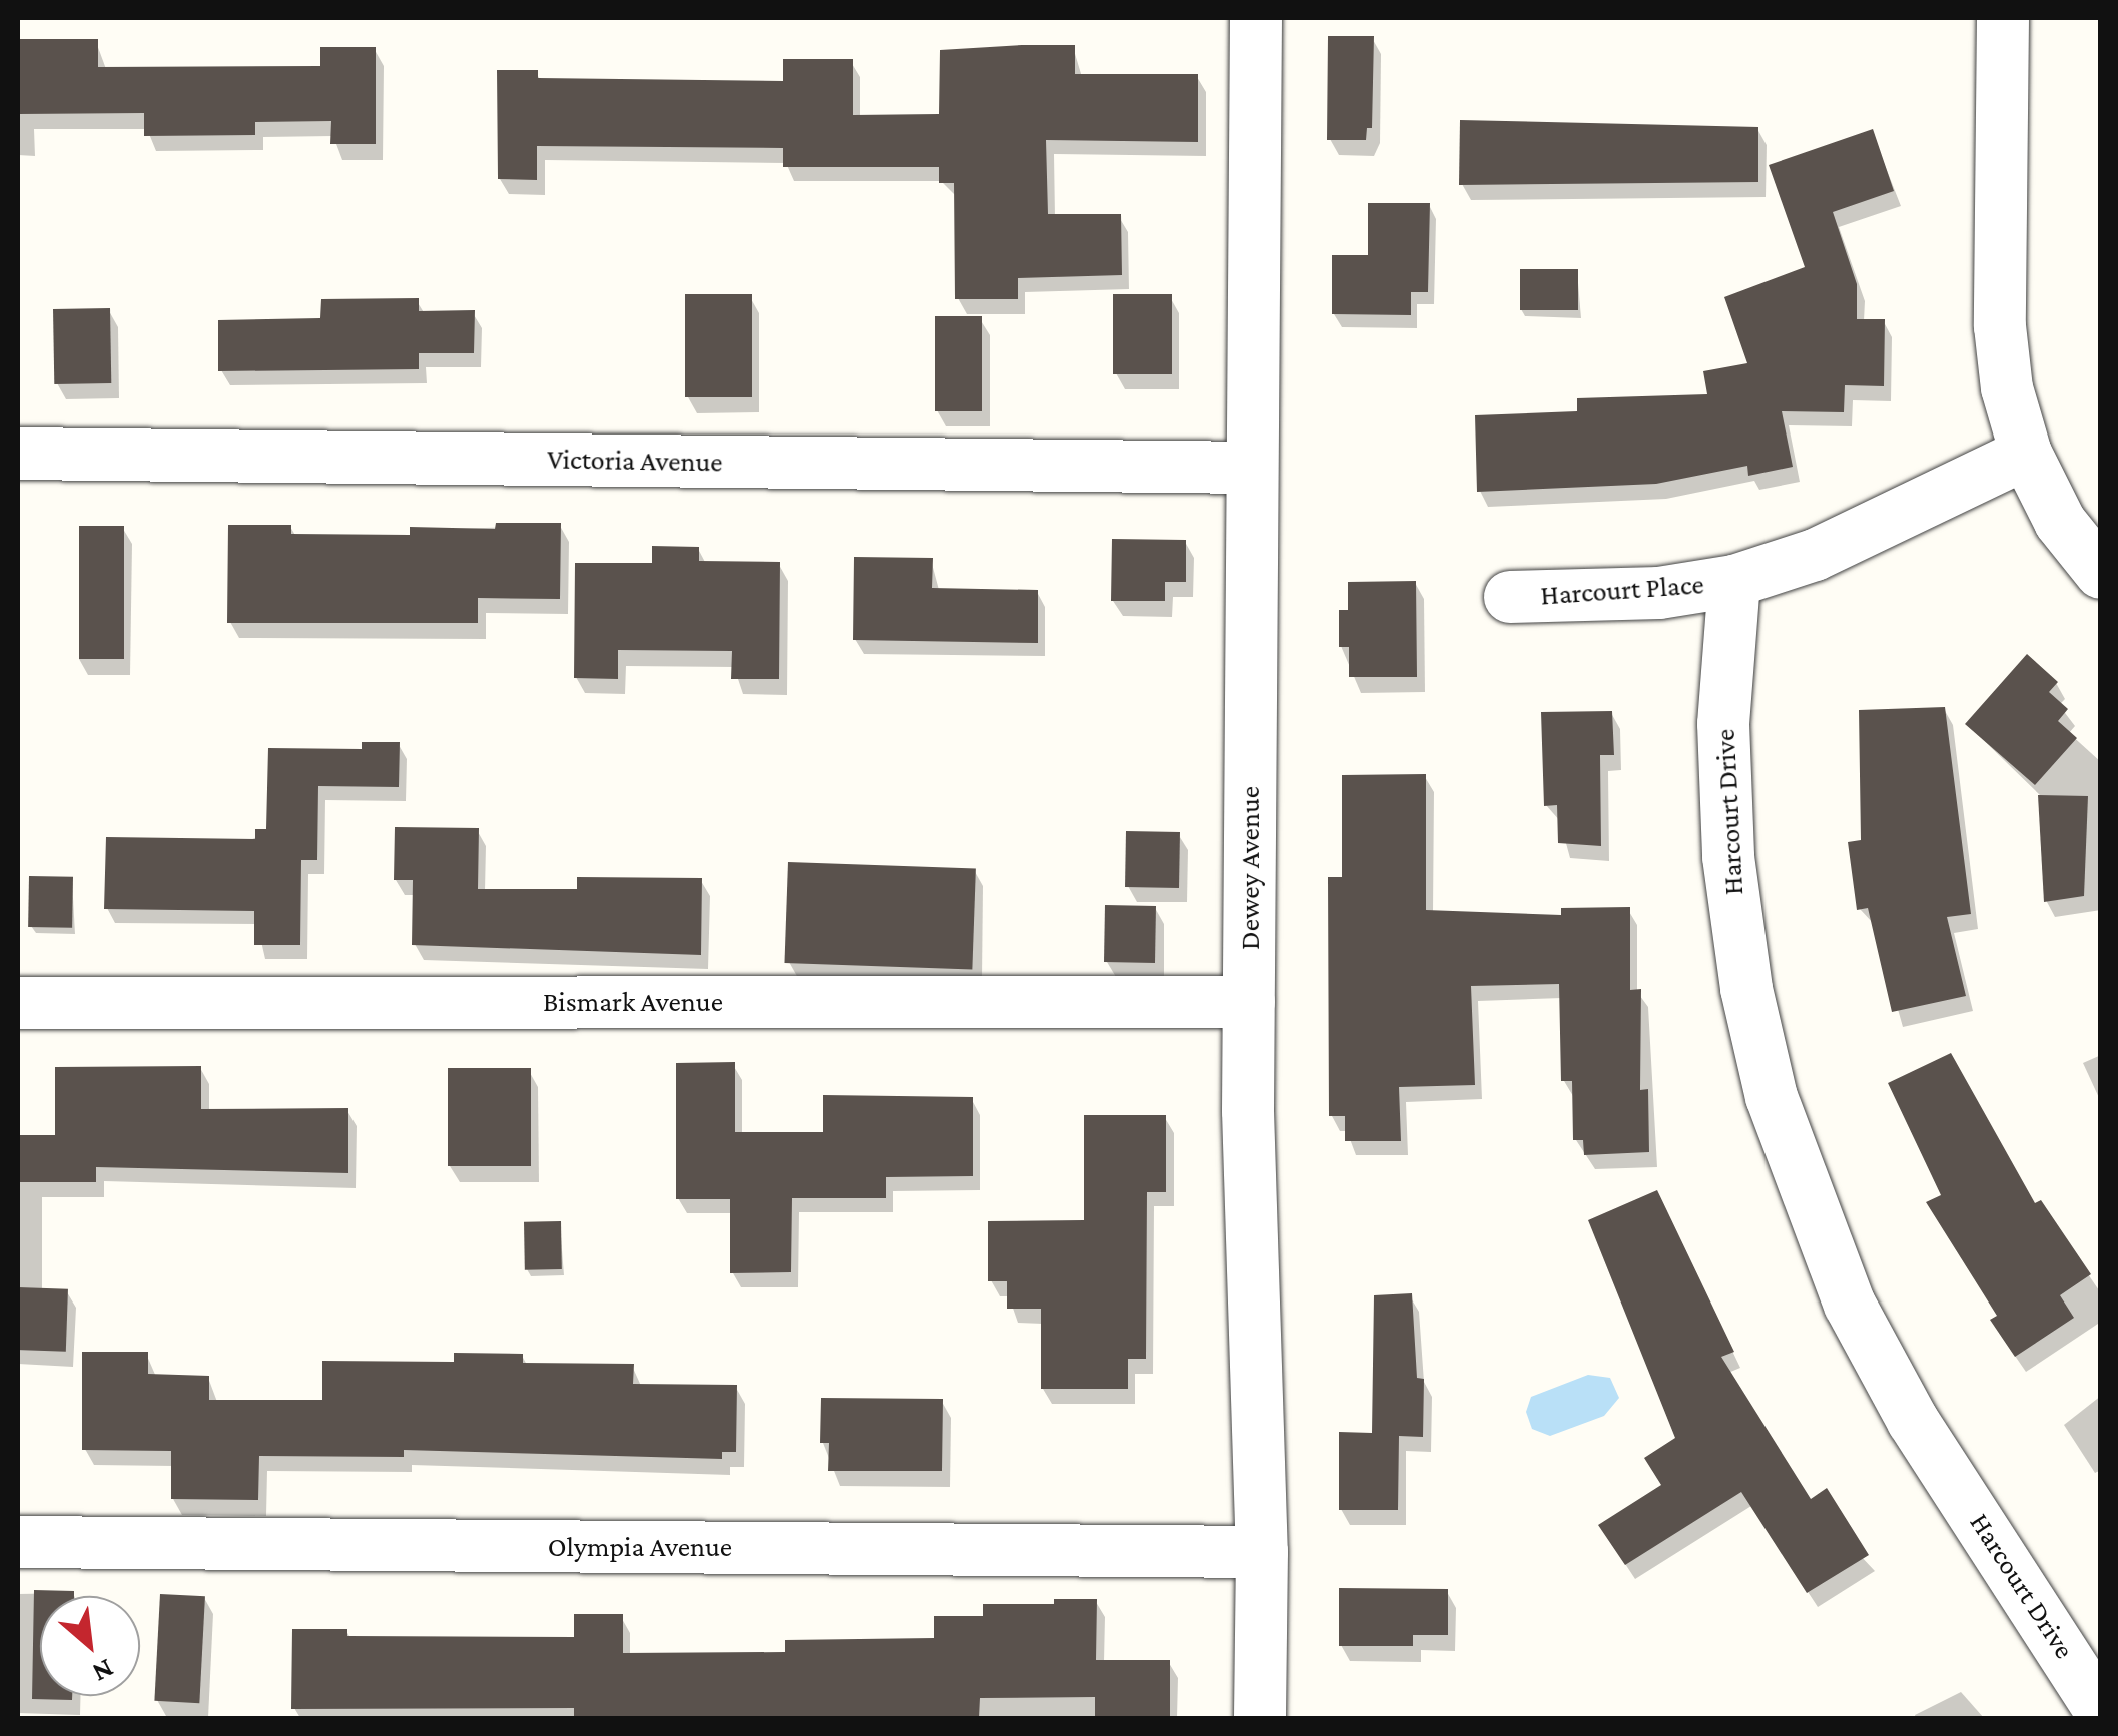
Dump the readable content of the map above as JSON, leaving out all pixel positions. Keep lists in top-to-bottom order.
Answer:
{
  "streets": {
    "street": [
      "Victoria Avenue",
      "Harcourt Place",
      "Harcourt Drive",
      "Dewey Avenue",
      "Bismark Avenue",
      "Olympia Avenue"
    ]
  },
  "crossings": [
    ["Victoria Avenue", "Dewey Avenue"],
    ["Harcourt Place", "Harcourt Drive"],
    ["Dewey Avenue", "Bismark Avenue"],
    ["Dewey Avenue", "Olympia Avenue"]
  ],
  "north": "bottom right"
}
